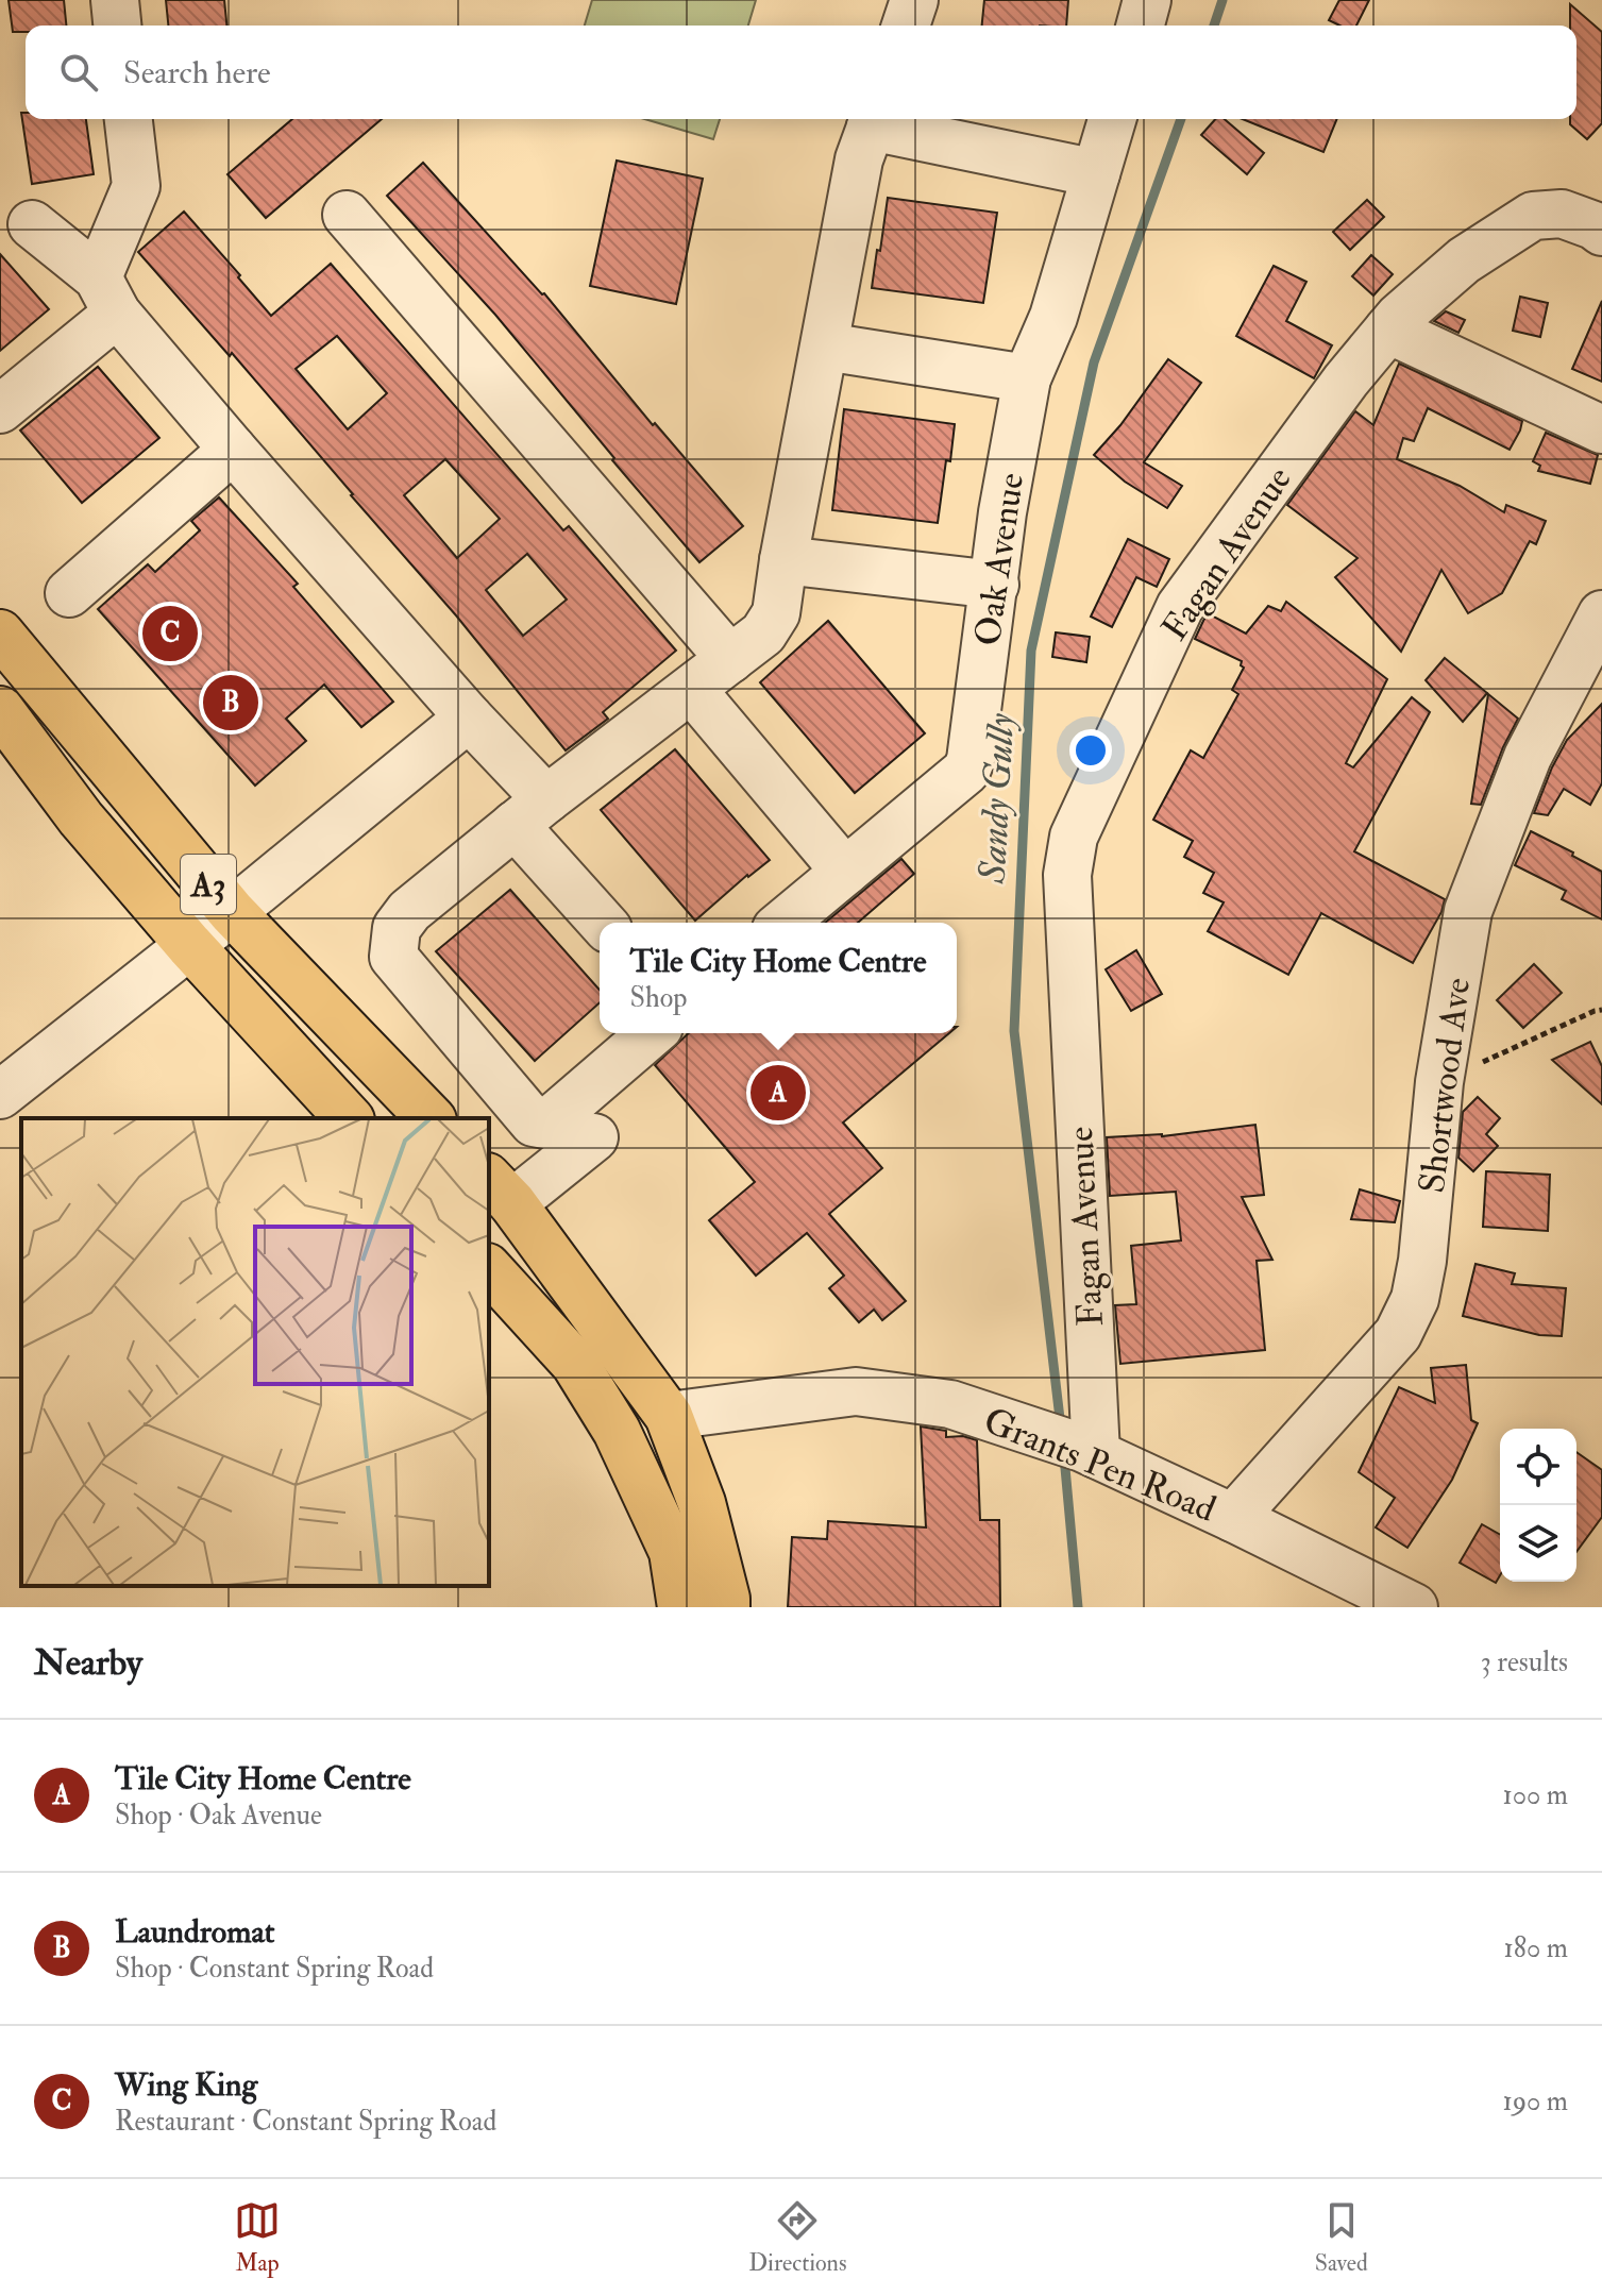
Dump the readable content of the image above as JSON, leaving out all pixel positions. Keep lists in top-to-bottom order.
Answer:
{
  "streets": {
    "main road": ["A3"],
    "street": [
      "Fagan Avenue",
      "Oak Avenue",
      "Shortwood Ave",
      "Grants Pen Road"
    ]
  },
  "crossings": [
    ["Fagan Avenue", "Grants Pen Road"],
    ["Shortwood Ave", "Grants Pen Road"]
  ],
  "water": ["Sandy Gully"],
  "page": {
    "search": "Search here",
    "pins": ["C", "B", "A"],
    "popup": ["Tile City Home Centre", "Shop"],
    "heading": ["Nearby", "3 results"],
    "list": [
      {
        "mark": "A",
        "name": "Tile City Home Centre",
        "note": "Shop · Oak Avenue",
        "value": "100 m"
      },
      {
        "mark": "B",
        "name": "Laundromat",
        "note": "Shop · Constant Spring Road",
        "value": "180 m"
      },
      {
        "mark": "C",
        "name": "Wing King",
        "note": "Restaurant · Constant Spring Road",
        "value": "190 m"
      }
    ],
    "nav": ["Map", "Directions", "Saved"]
  }
}
